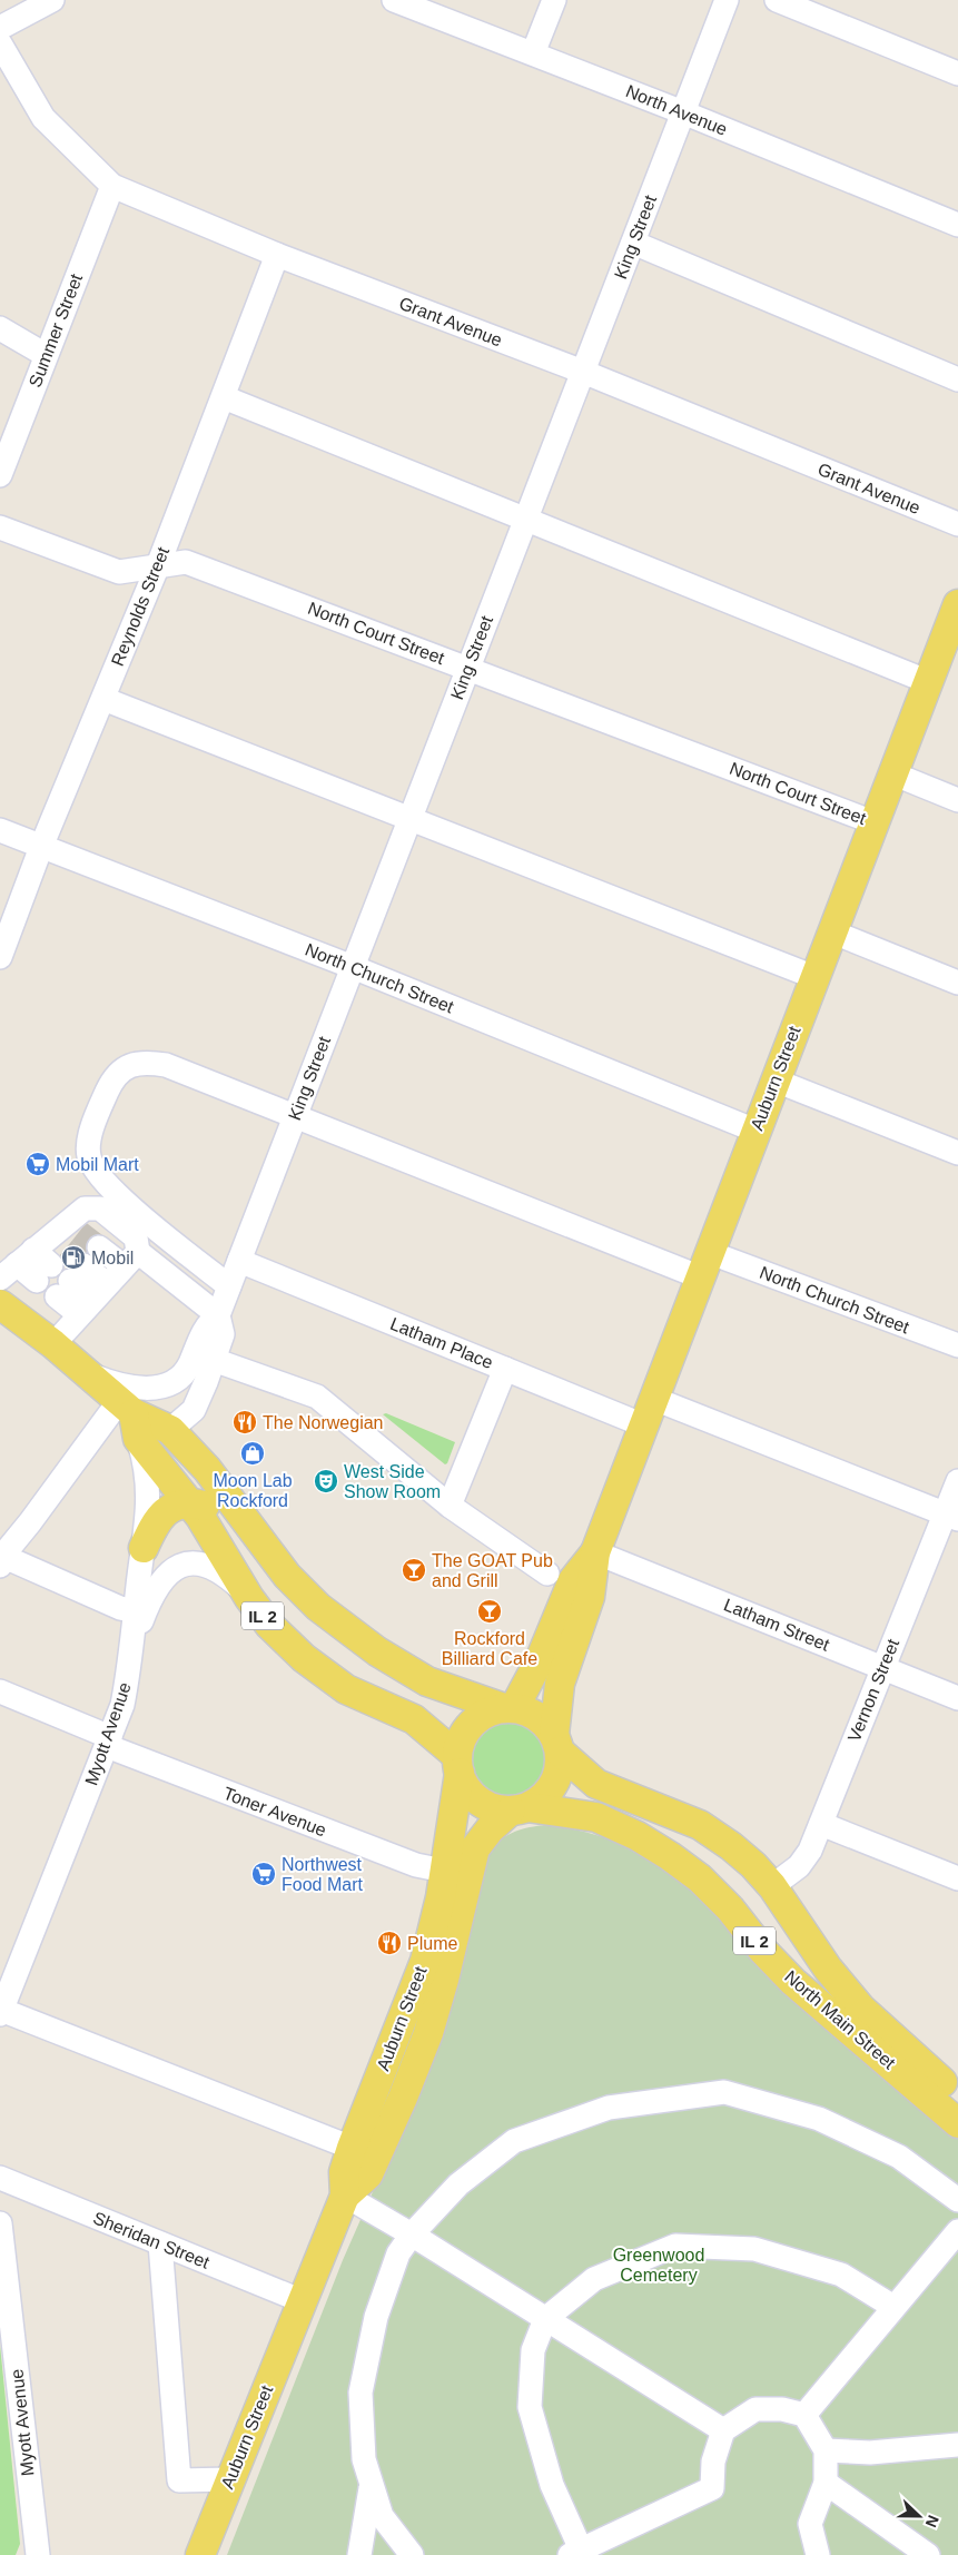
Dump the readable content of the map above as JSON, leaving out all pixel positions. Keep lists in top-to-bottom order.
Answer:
{
  "streets": {
    "main road": ["Auburn Street", "IL 2", "North Main Street"],
    "street": [
      "North Avenue",
      "King Street",
      "Grant Avenue",
      "Summer Street",
      "Reynolds Street",
      "North Court Street",
      "North Church Street",
      "Latham Place",
      "Latham Street",
      "Vernon Street",
      "Myott Avenue",
      "Toner Avenue",
      "Sheridan Street"
    ]
  },
  "crossings": [
    ["North Avenue", "King Street"],
    ["King Street", "Grant Avenue"],
    ["King Street", "North Court Street"],
    ["King Street", "North Church Street"],
    ["King Street", "Latham Place"],
    ["King Street", "IL 2"],
    ["Grant Avenue", "Summer Street"],
    ["Grant Avenue", "Reynolds Street"],
    ["Reynolds Street", "North Court Street"],
    ["Reynolds Street", "North Church Street"],
    ["North Court Street", "Auburn Street"],
    ["North Church Street", "Auburn Street"],
    ["Auburn Street", "Latham Place"],
    ["Auburn Street", "IL 2"],
    ["Auburn Street", "Latham Street"],
    ["Auburn Street", "Toner Avenue"],
    ["Auburn Street", "North Main Street"],
    ["Auburn Street", "Sheridan Street"],
    ["Latham Place", "Vernon Street"],
    ["IL 2", "Myott Avenue"],
    ["IL 2", "North Main Street"],
    ["Latham Street", "Vernon Street"],
    ["Vernon Street", "North Main Street"],
    ["Myott Avenue", "Toner Avenue"]
  ],
  "parks": ["Greenwood Cemetery"],
  "places": {
    "supermarket": ["Mobil Mart", "Northwest Food Mart"],
    "fuel station": ["Mobil"],
    "restaurant": ["The Norwegian", "Plume"],
    "shop": ["Moon Lab Rockford"],
    "theatre": ["West Side Show Room"],
    "bar": ["The GOAT Pub and Grill", "Rockford Billiard Cafe"]
  },
  "north": "right"
}
